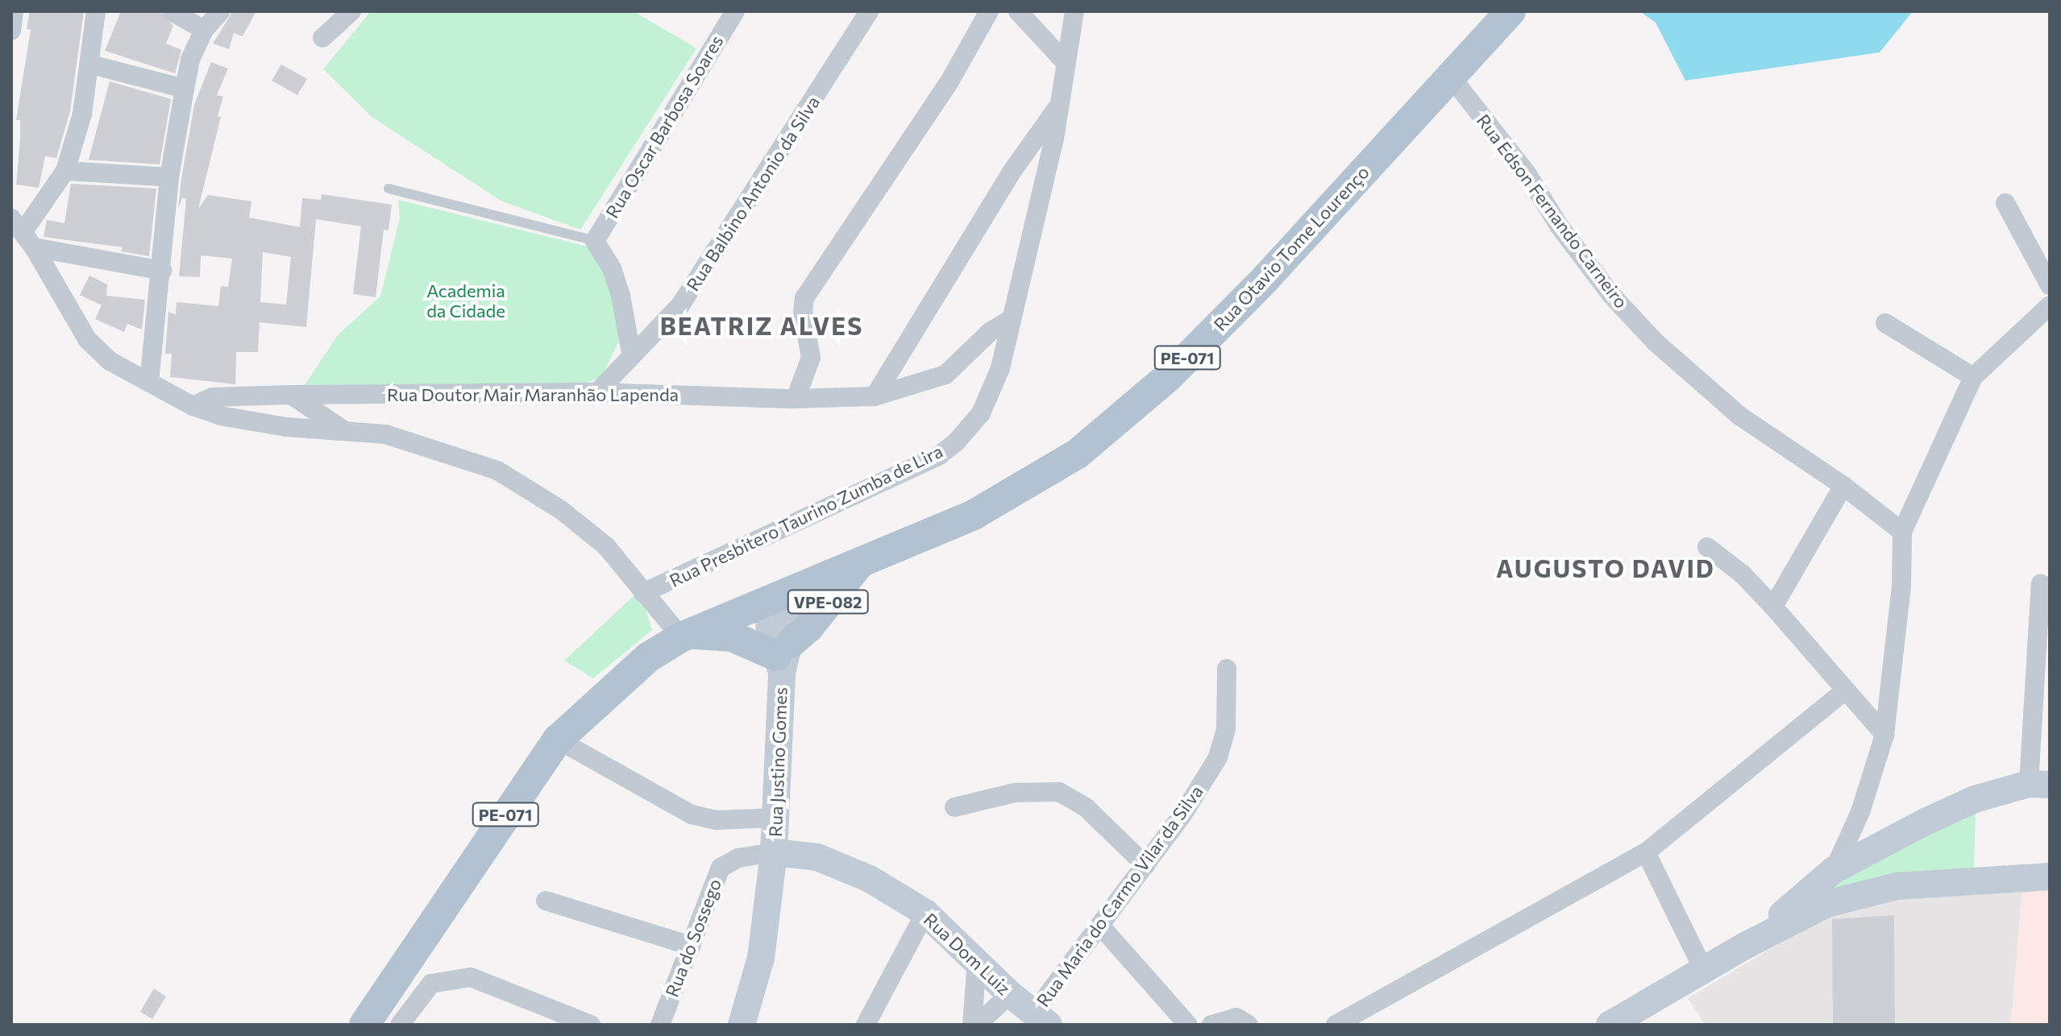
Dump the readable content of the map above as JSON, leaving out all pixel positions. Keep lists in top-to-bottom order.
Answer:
{
  "streets": {
    "main road": ["Rua Otavio Tome Lourenço", "PE-071", "VPE-082"],
    "street": [
      "Rua Oscar Barbosa Soares",
      "Rua Balbino Antonio da Silva",
      "Rua Edson Fernando Carneiro",
      "Rua Doutor Mair Maranhão Lapenda",
      "Rua Presbitero Taurino Zumba de Lira",
      "Rua Justino Gomes",
      "Rua Maria do Carmo Vilar da Silva",
      "Rua do Sossego",
      "Rua Dom Luiz"
    ]
  },
  "crossings": [
    ["Rua Balbino Antonio da Silva", "Rua Doutor Mair Maranhão Lapenda"],
    ["Rua Edson Fernando Carneiro", "Rua Otavio Tome Lourenço"],
    ["Rua Edson Fernando Carneiro", "PE-071"],
    ["Rua Otavio Tome Lourenço", "PE-071"],
    ["Rua Otavio Tome Lourenço", "VPE-082"],
    ["Rua Otavio Tome Lourenço", "Rua Justino Gomes"],
    ["Rua Doutor Mair Maranhão Lapenda", "Rua Presbitero Taurino Zumba de Lira"],
    ["VPE-082", "Rua Justino Gomes"],
    ["VPE-082", "Rua do Sossego"],
    ["VPE-082", "Rua Dom Luiz"],
    ["Rua Justino Gomes", "Rua do Sossego"],
    ["Rua Justino Gomes", "Rua Dom Luiz"],
    ["Rua Maria do Carmo Vilar da Silva", "Rua Dom Luiz"],
    ["Rua do Sossego", "Rua Dom Luiz"]
  ],
  "districts": ["BEATRIZ ALVES", "AUGUSTO DAVID"],
  "parks": ["Academia da Cidade"]
}
